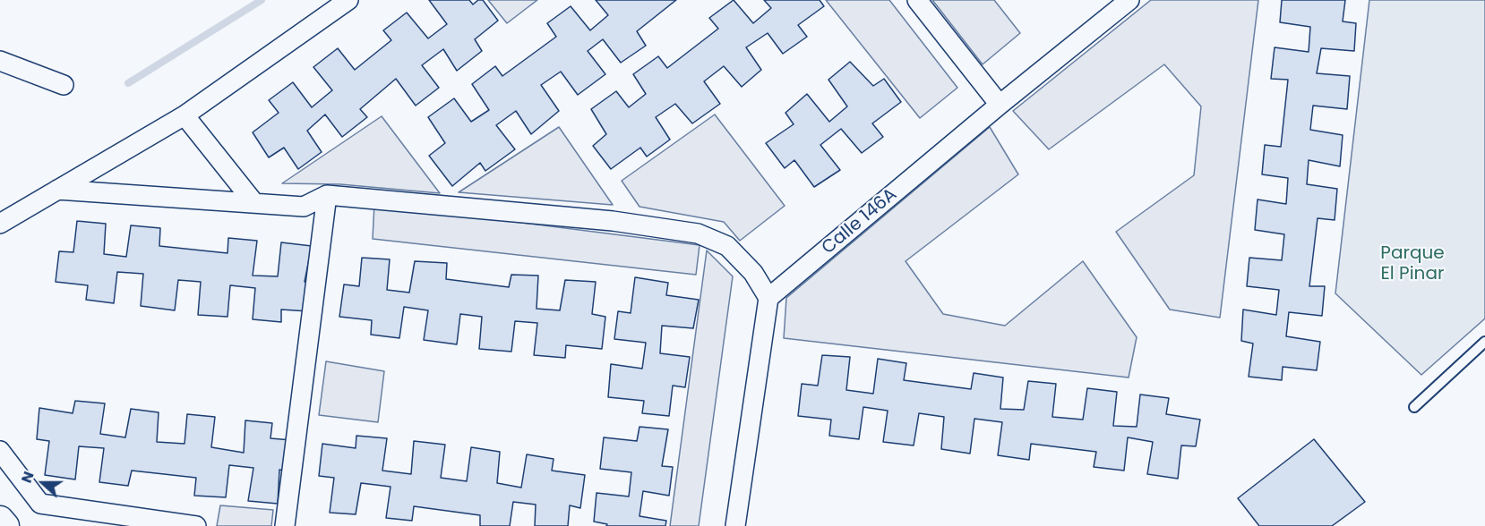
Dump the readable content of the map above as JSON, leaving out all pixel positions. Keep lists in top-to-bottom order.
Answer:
{
  "streets": {
    "street": ["Calle 146A"]
  },
  "parks": ["Parque El Pinar"],
  "north": "left"
}
